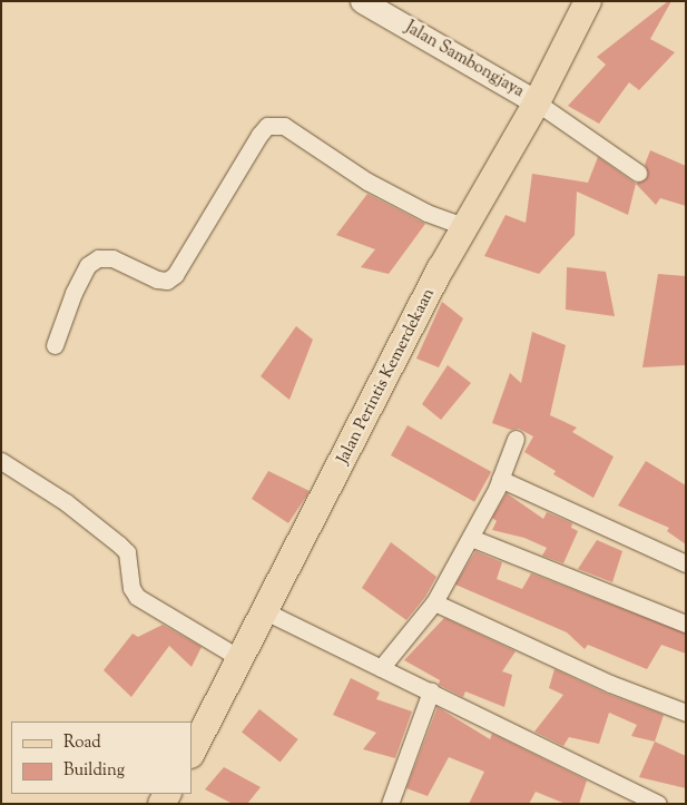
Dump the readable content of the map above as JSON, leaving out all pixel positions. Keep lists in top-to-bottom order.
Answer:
{
  "streets": {
    "main road": ["Jalan Perintis Kemerdekaan"],
    "street": ["Jalan Sambongjaya"]
  },
  "crossings": [
    ["Jalan Sambongjaya", "Jalan Perintis Kemerdekaan"]
  ],
  "legend": ["Road", "Building"]
}
